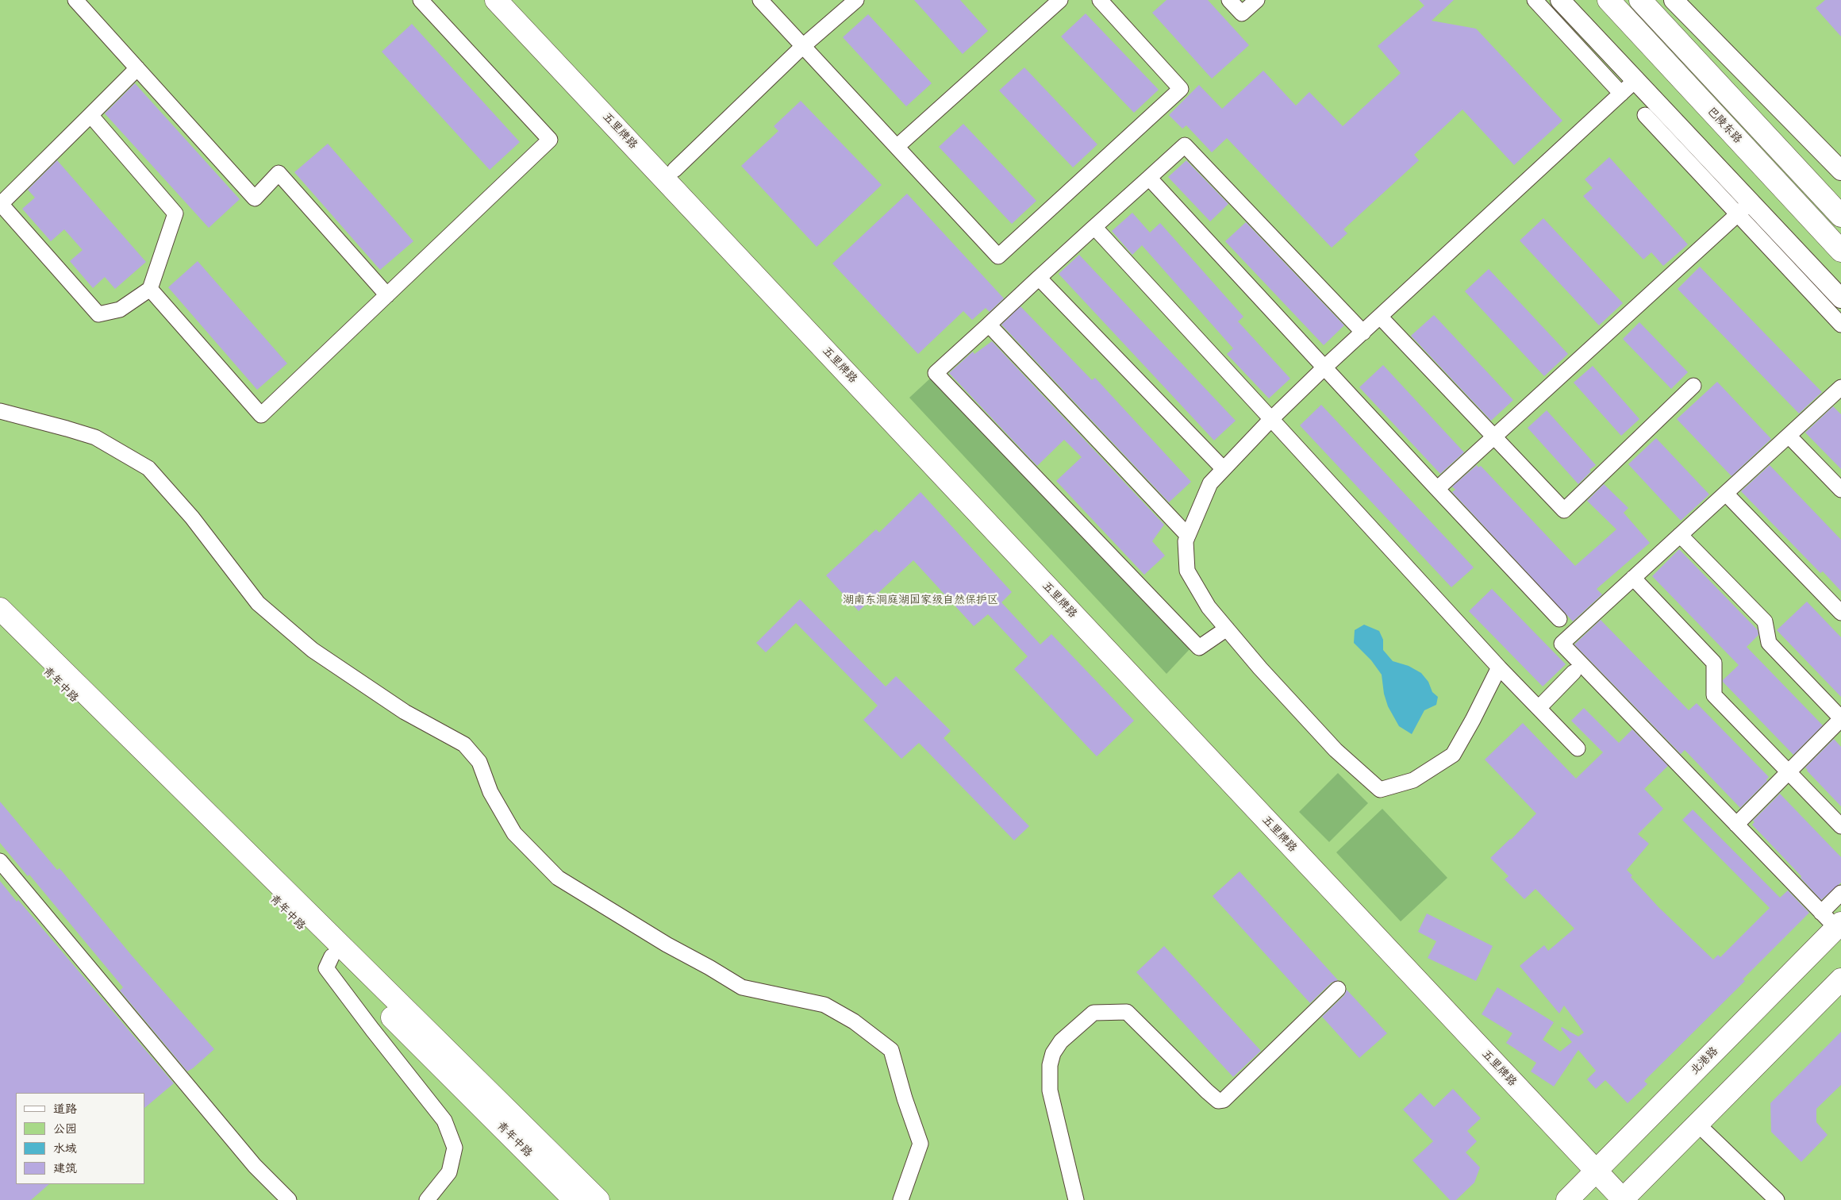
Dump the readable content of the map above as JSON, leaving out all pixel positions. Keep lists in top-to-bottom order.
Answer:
{
  "streets": {
    "main road": [
      "巴陵东路",
      "五里牌路",
      "青年中路",
      "北港路"
    ]
  },
  "crossings": [
    ["五里牌路", "北港路"]
  ],
  "parks": ["湖南东洞庭湖国家级自然保护区"],
  "legend": [
    "道路",
    "公园",
    "水域",
    "建筑"
  ]
}
